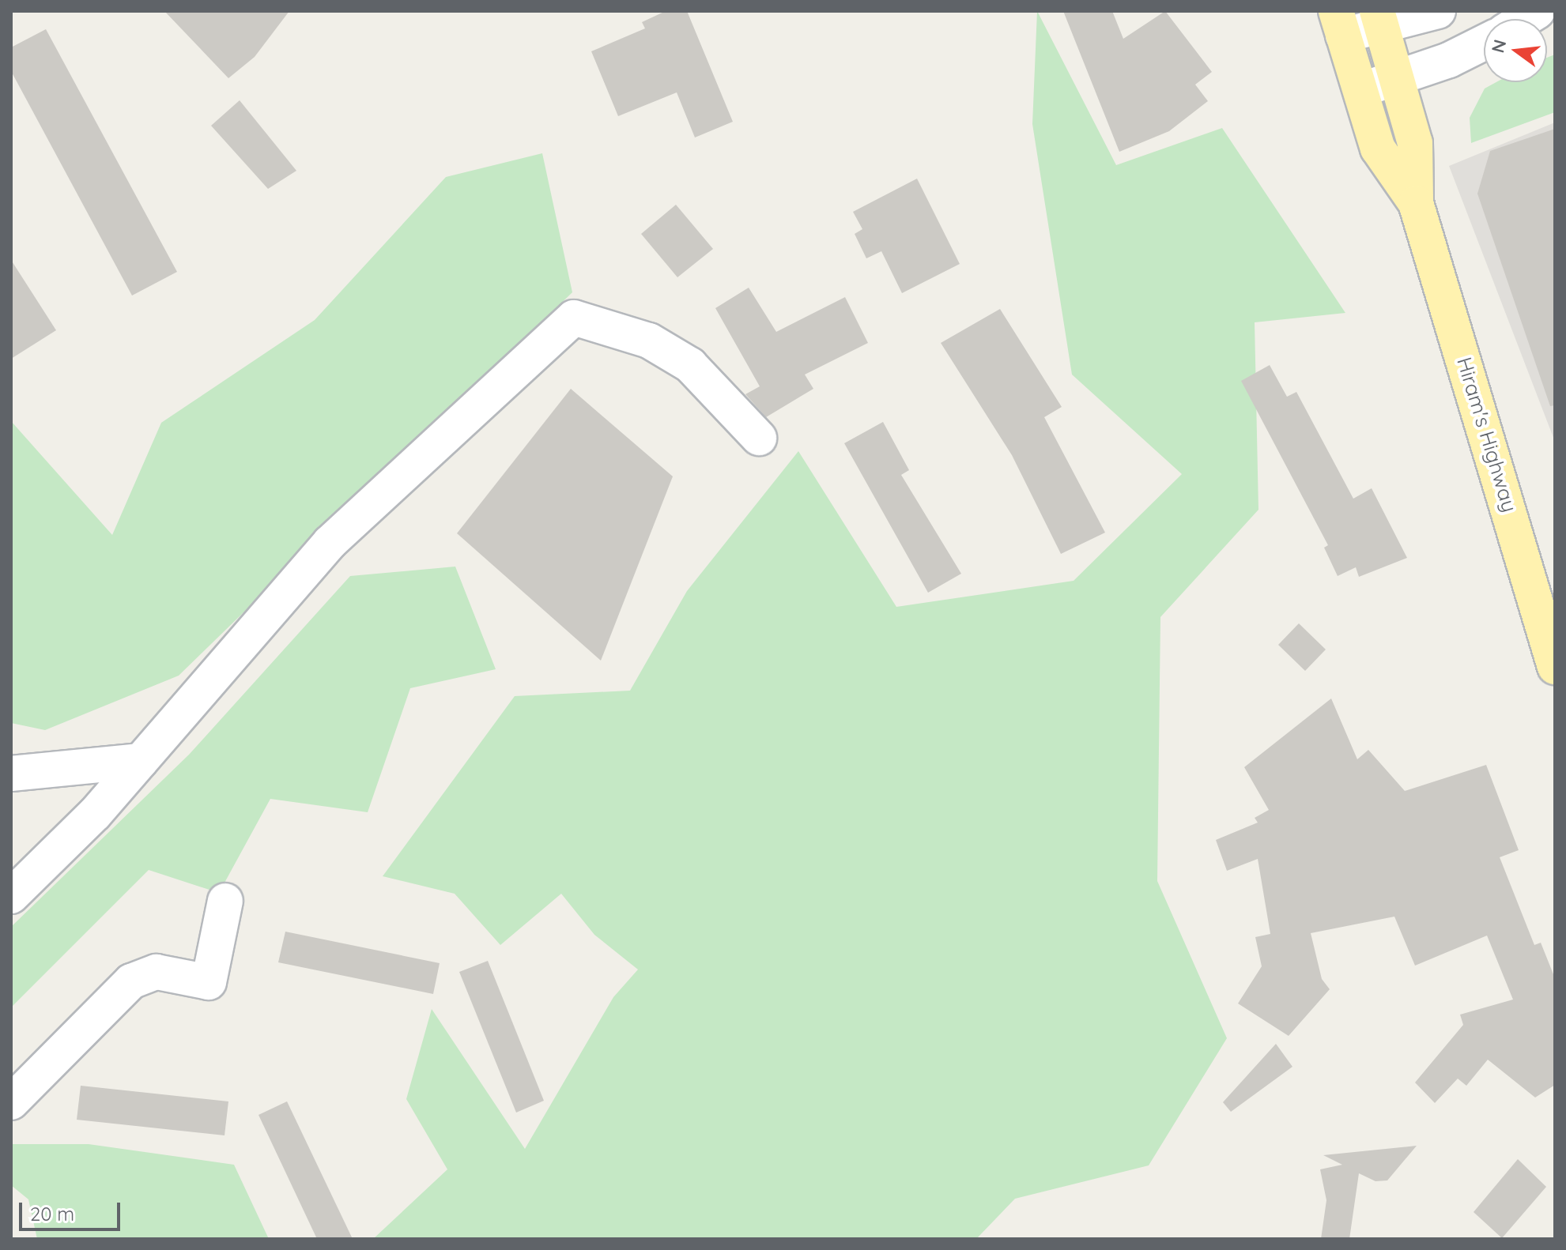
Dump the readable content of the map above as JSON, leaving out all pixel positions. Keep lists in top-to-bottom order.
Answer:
{
  "streets": {
    "main road": ["Hiram's Highway"]
  },
  "scale_bar": "20 m",
  "north": "left"
}
